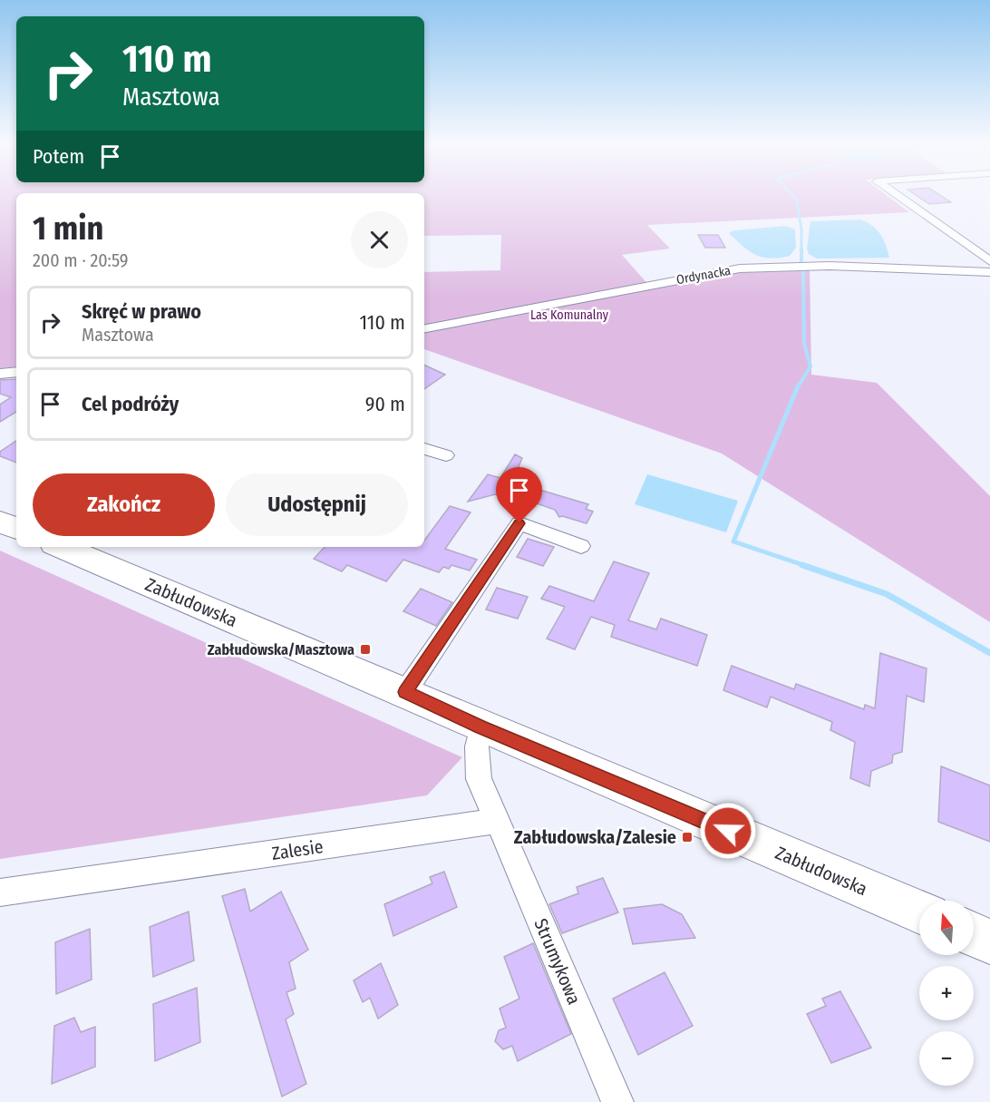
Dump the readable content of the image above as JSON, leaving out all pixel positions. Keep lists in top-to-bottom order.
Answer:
{
  "streets": {
    "highway": ["Zabłudowska"],
    "street": ["Ordynacka", "Zalesie", "Strumykowa"]
  },
  "crossings": [
    ["Zalesie", "Strumykowa"]
  ],
  "parks": ["Las Komunalny"],
  "places": {
    "transit": ["Zabłudowska/Masztowa", "Zabłudowska/Zalesie"]
  },
  "north": "top",
  "page": {
    "turn": ["110 m", "Masztowa"],
    "then": "Potem",
    "heading": ["1 min", "200 m · 20:59"],
    "list": [
      {
        "name": "Skręć w prawo",
        "note": "Masztowa",
        "value": "110 m"
      },
      {
        "name": "Cel podróży",
        "value": "90 m"
      }
    ],
    "buttons": ["Zakończ", "Udostępnij"],
    "map_buttons": ["+", "−"]
  }
}
